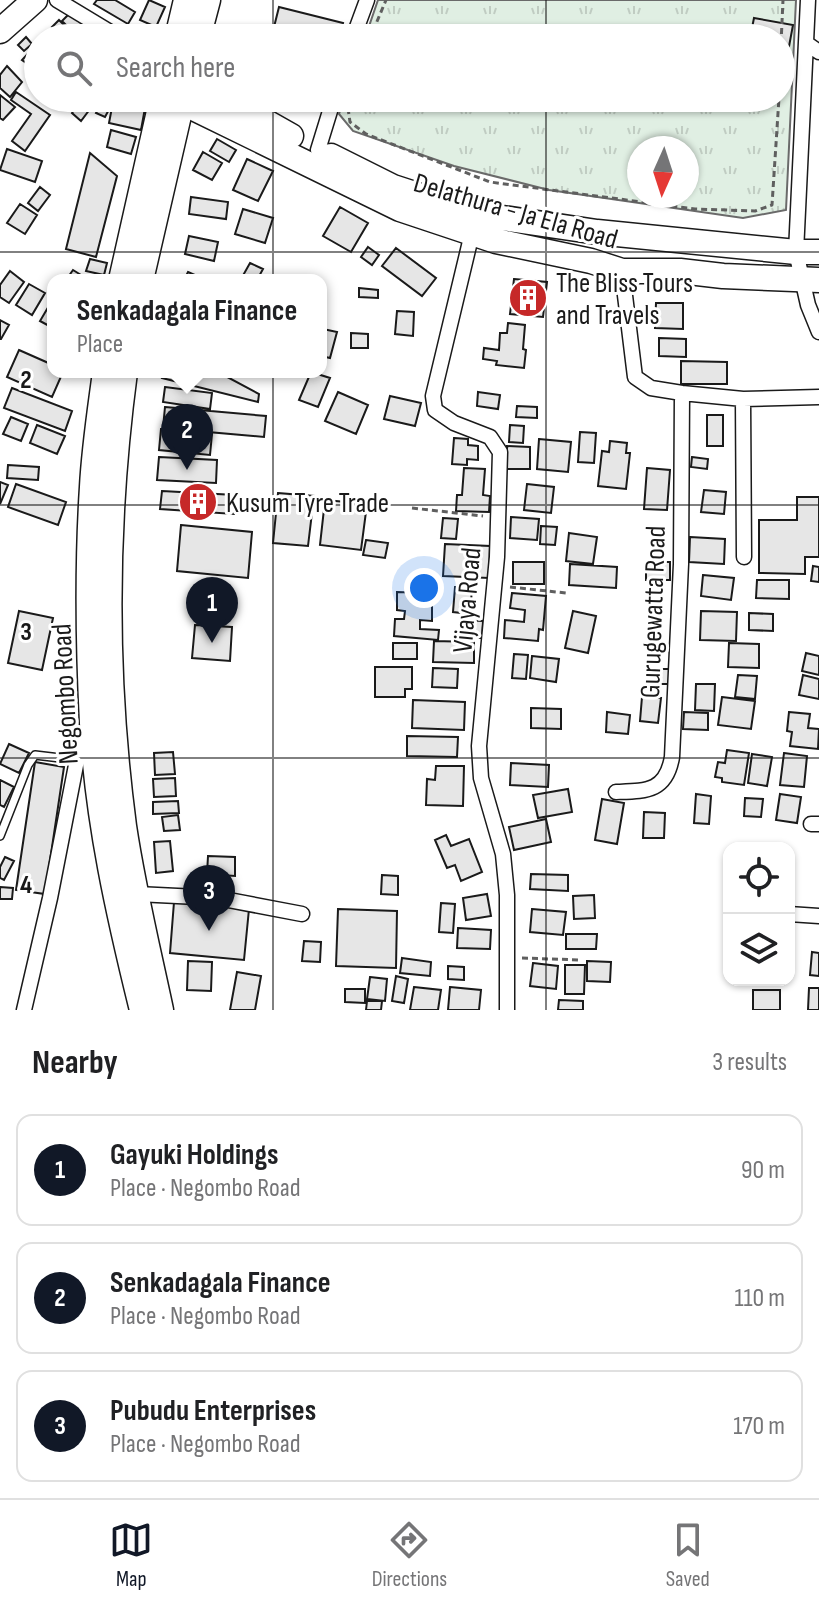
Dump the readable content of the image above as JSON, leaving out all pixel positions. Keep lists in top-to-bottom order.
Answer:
{
  "streets": {
    "main road": ["Delathura - Ja Ela Road", "Negombo Road"],
    "street": ["Vijaya Road", "Gurugewatta Road"]
  },
  "crossings": [
    ["Delathura - Ja Ela Road", "Vijaya Road"]
  ],
  "places": {
    "building": ["The Bliss Tours and Travels", "Kusum Tyre Trade"]
  },
  "north": "bottom",
  "page": {
    "search": "Search here",
    "popup": ["Senkadagala Finance", "Place"],
    "pins": ["2", "1", "3"],
    "heading": ["Nearby", "3 results"],
    "list": [
      {
        "mark": "1",
        "name": "Gayuki Holdings",
        "note": "Place · Negombo Road",
        "value": "90 m"
      },
      {
        "mark": "2",
        "name": "Senkadagala Finance",
        "note": "Place · Negombo Road",
        "value": "110 m"
      },
      {
        "mark": "3",
        "name": "Pubudu Enterprises",
        "note": "Place · Negombo Road",
        "value": "170 m"
      }
    ],
    "nav": ["Map", "Directions", "Saved"]
  },
  "grid": {
    "rows": ["2", "3", "4"]
  }
}
